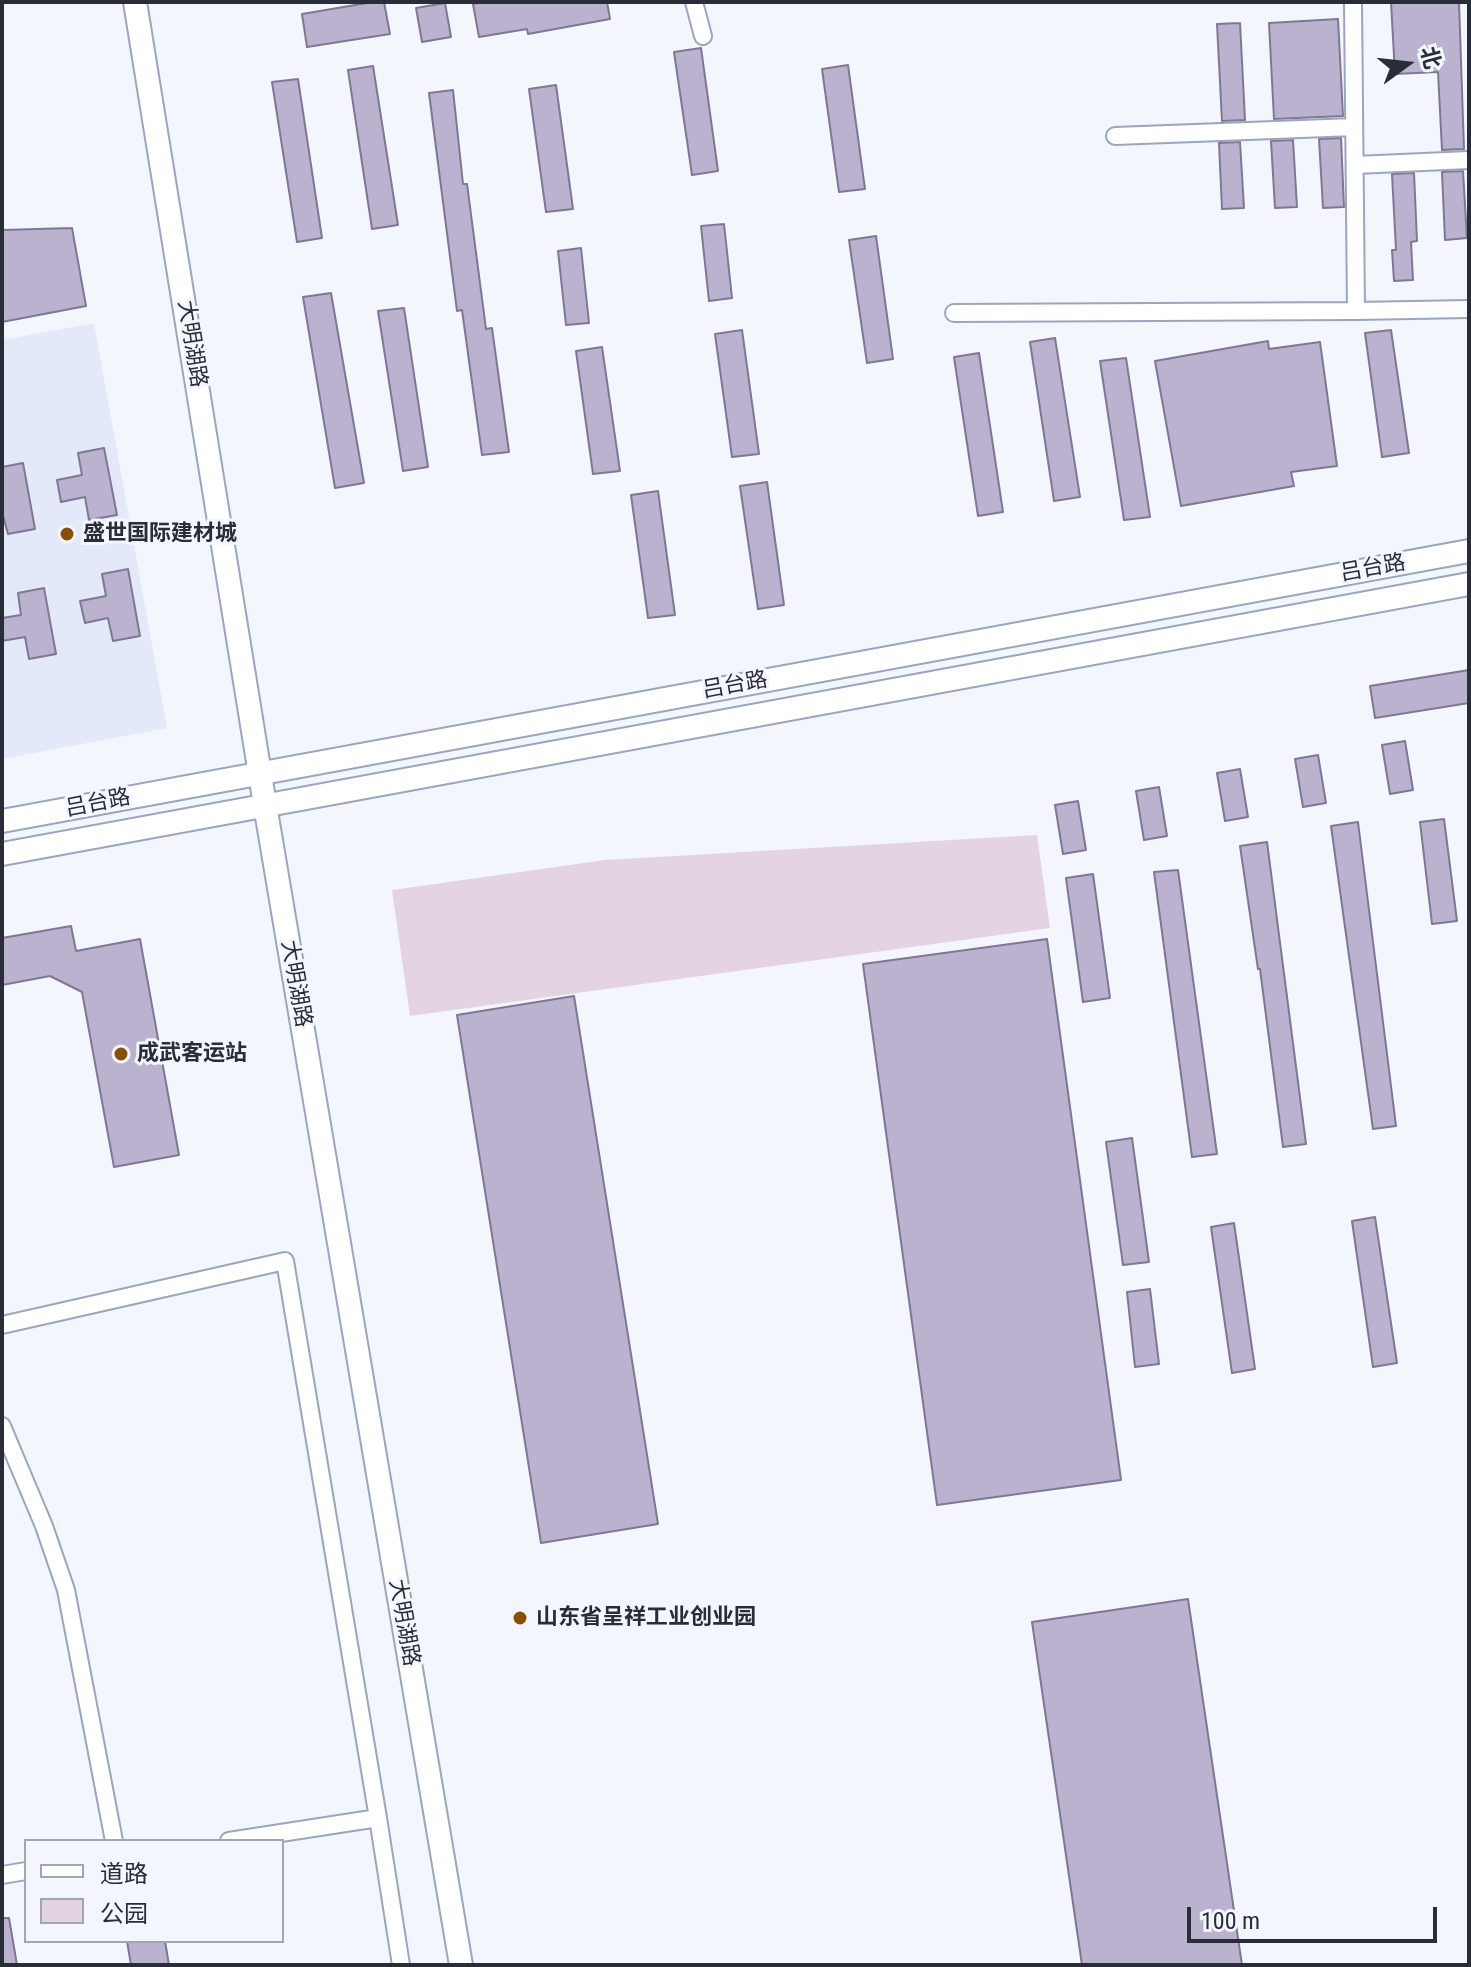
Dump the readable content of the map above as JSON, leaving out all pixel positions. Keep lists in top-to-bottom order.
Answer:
{
  "streets": {
    "main road": ["大明湖路", "吕台路"]
  },
  "crossings": [
    ["大明湖路", "吕台路"]
  ],
  "places": ["盛世国际建材城", "成武客运站", "山东省呈祥工业创业园"],
  "legend": ["道路", "公园"],
  "scale_bar": "100 m",
  "north": "right"
}
